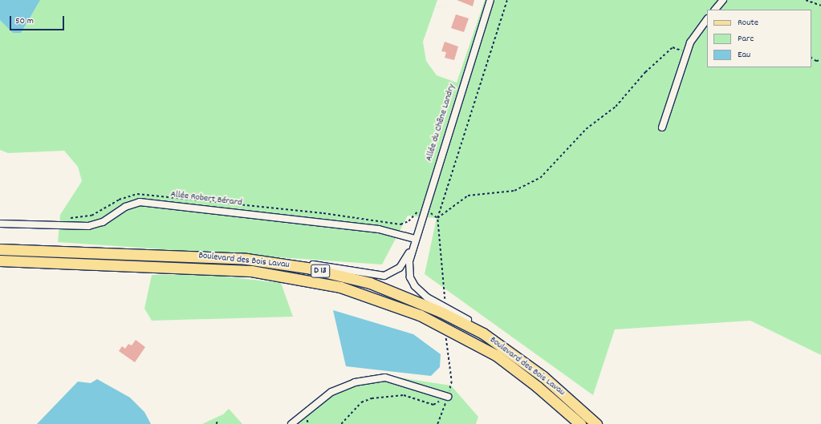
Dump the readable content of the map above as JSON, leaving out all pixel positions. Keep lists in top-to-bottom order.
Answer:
{
  "streets": {
    "main road": ["Boulevard des Bois Lavau", "D 13"],
    "street": ["Allée du Chêne Landry", "Allée Robert Bérard"]
  },
  "crossings": [
    ["Allée du Chêne Landry", "Allée Robert Bérard"],
    ["Allée du Chêne Landry", "Boulevard des Bois Lavau"]
  ],
  "legend": ["Route", "Parc", "Eau"],
  "scale_bar": "50 m"
}
